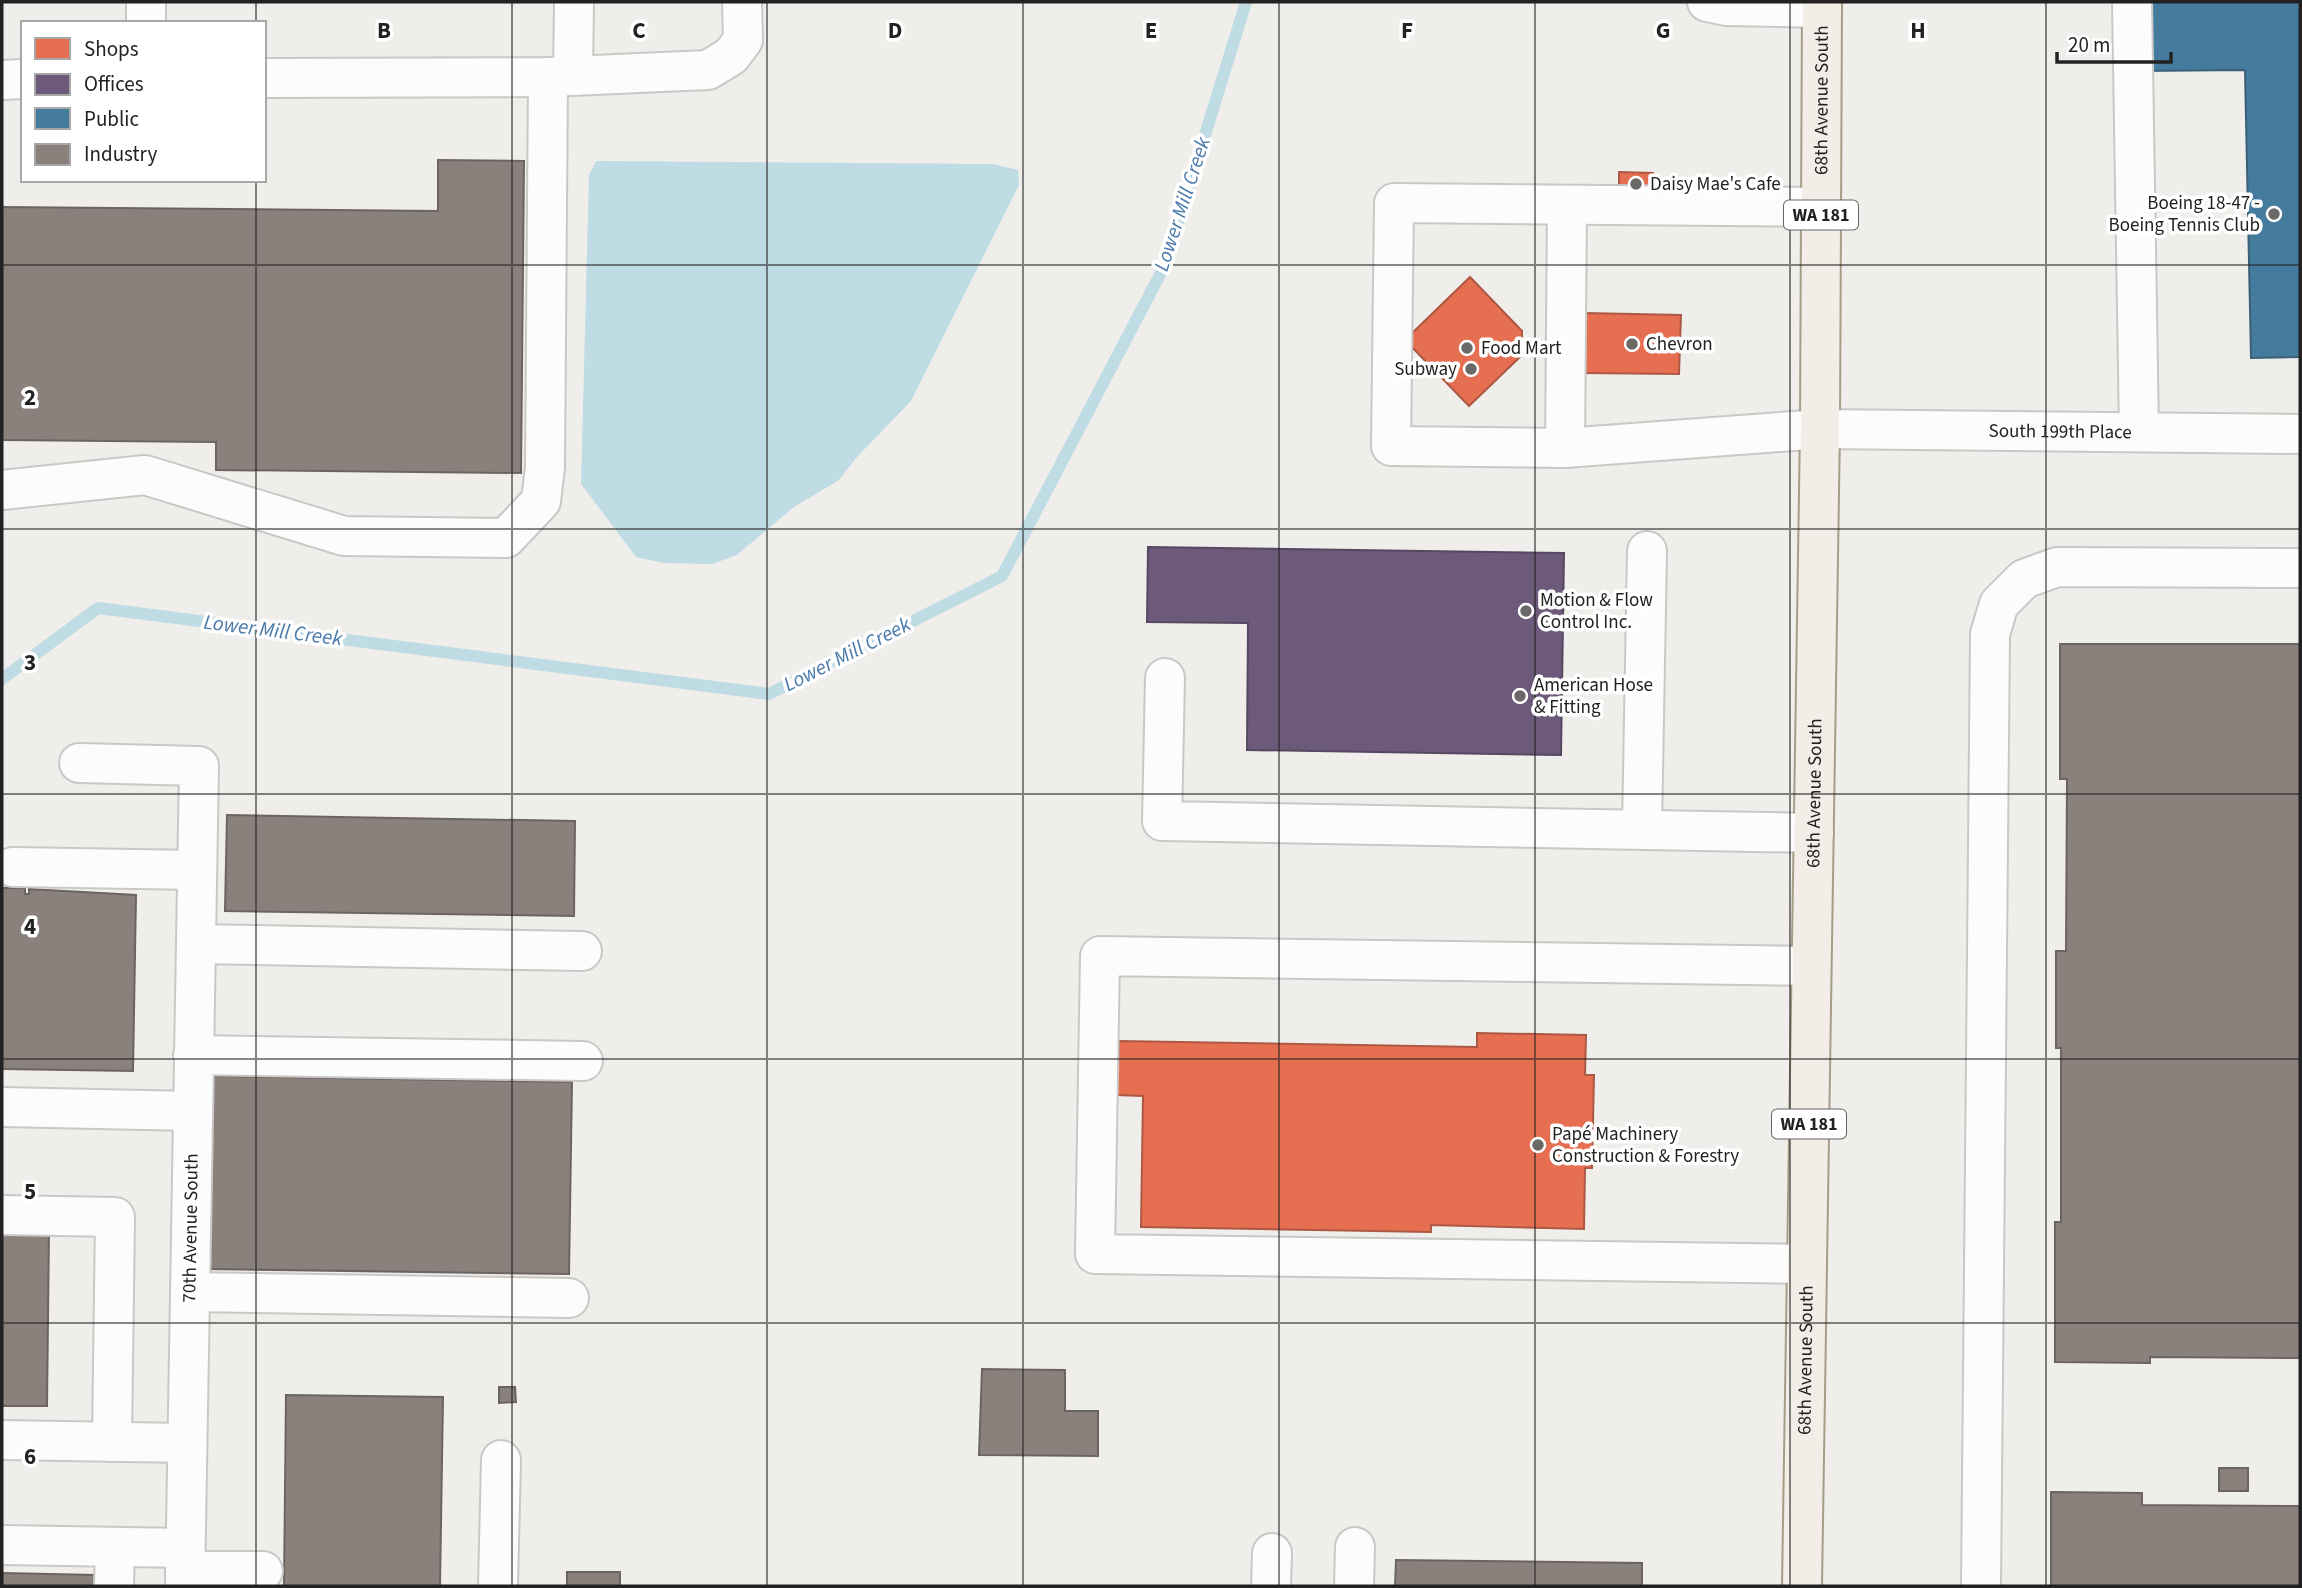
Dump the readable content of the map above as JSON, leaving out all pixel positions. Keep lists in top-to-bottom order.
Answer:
{
  "streets": {
    "main road": ["68th Avenue South", "WA 181"],
    "street": ["South 199th Place", "70th Avenue South"]
  },
  "crossings": [
    ["68th Avenue South", "South 199th Place"]
  ],
  "water": ["Lower Mill Creek"],
  "places": [
    "Daisy Mae's Cafe",
    "Boeing 18-47 - Boeing Tennis Club",
    "Chevron",
    "Food Mart",
    "Subway",
    "Motion & Flow Control Inc.",
    "American Hose & Fitting",
    "Papé Machinery Construction & Forestry"
  ],
  "legend": [
    "Shops",
    "Offices",
    "Public",
    "Industry"
  ],
  "scale_bar": "20 m",
  "grid": {
    "columns": [
      "B",
      "C",
      "D",
      "E",
      "F",
      "G",
      "H"
    ],
    "rows": [
      "2",
      "3",
      "4",
      "5",
      "6"
    ]
  }
}
